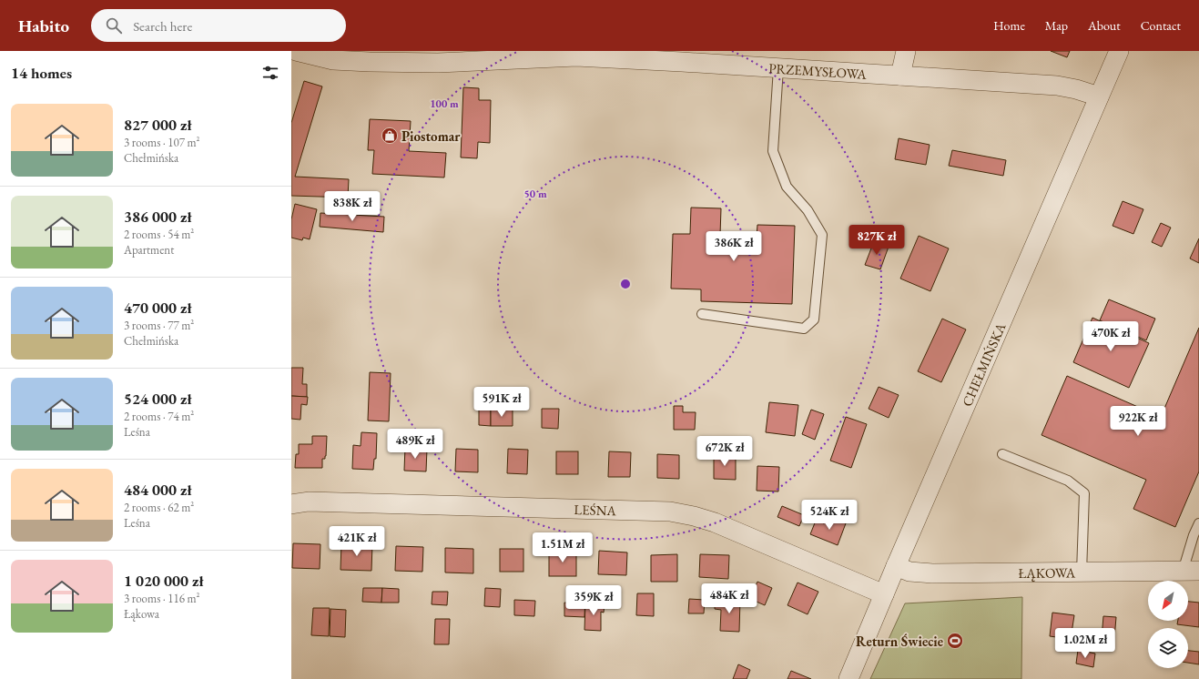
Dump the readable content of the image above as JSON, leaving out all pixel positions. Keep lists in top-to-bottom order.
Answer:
{
  "streets": {
    "street": [
      "PRZEMYSŁOWA",
      "CHEŁMIŃSKA",
      "LEŚNA",
      "ŁĄKOWA"
    ]
  },
  "crossings": [
    ["PRZEMYSŁOWA", "CHEŁMIŃSKA"],
    ["CHEŁMIŃSKA", "LEŚNA"],
    ["CHEŁMIŃSKA", "ŁĄKOWA"]
  ],
  "places": {
    "shop": ["Piostomar"],
    "sports": ["Return Świecie"]
  },
  "north": "bottom left",
  "page": {
    "header": "Habito",
    "search": "Search here",
    "nav": [
      "Home",
      "Map",
      "About",
      "Contact"
    ],
    "heading": "14 homes",
    "list": [
      {
        "name": "827 000 zł",
        "note": "3 rooms · 107 m² · Chełmińska"
      },
      {
        "name": "386 000 zł",
        "note": "2 rooms · 54 m² · Apartment"
      },
      {
        "name": "470 000 zł",
        "note": "3 rooms · 77 m² · Chełmińska"
      },
      {
        "name": "524 000 zł",
        "note": "2 rooms · 74 m² · Leśna"
      },
      {
        "name": "484 000 zł",
        "note": "2 rooms · 62 m² · Leśna"
      },
      {
        "name": "1 020 000 zł",
        "note": "3 rooms · 116 m² · Łąkowa"
      }
    ],
    "price": [
      "838K zł",
      "827K zł",
      "386K zł",
      "470K zł",
      "591K zł",
      "922K zł",
      "489K zł",
      "672K zł",
      "524K zł",
      "421K zł",
      "1.51M zł",
      "484K zł",
      "359K zł",
      "1.02M zł"
    ]
  },
  "rings": ["100 m", "50 m"]
}
